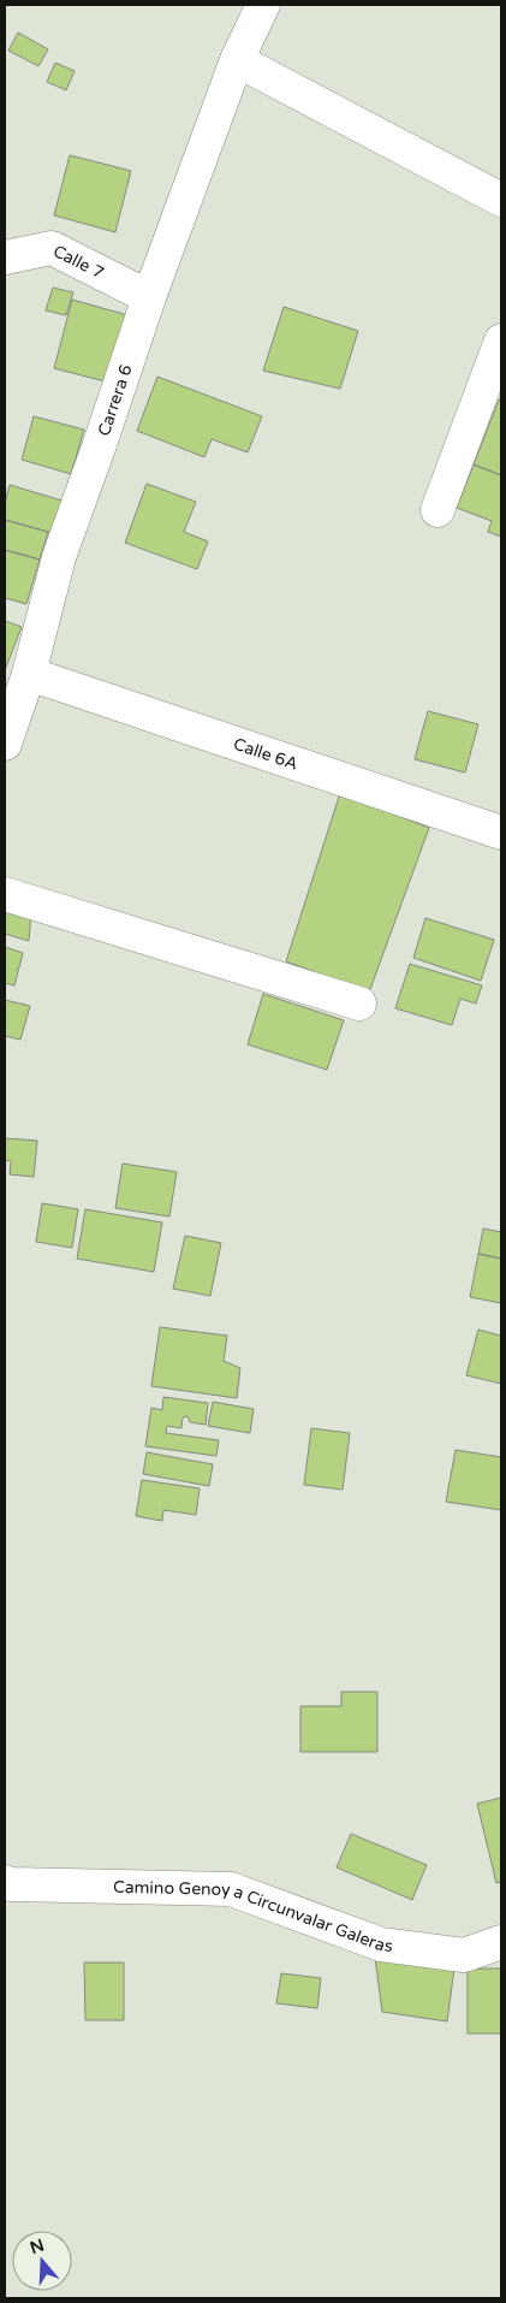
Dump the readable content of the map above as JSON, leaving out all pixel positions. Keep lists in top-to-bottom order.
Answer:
{
  "streets": {
    "street": [
      "Calle 7",
      "Carrera 6",
      "Calle 6A",
      "Camino Genoy a Circunvalar Galeras"
    ]
  },
  "crossings": [
    ["Calle 7", "Carrera 6"],
    ["Carrera 6", "Calle 6A"]
  ],
  "north": "top"
}
